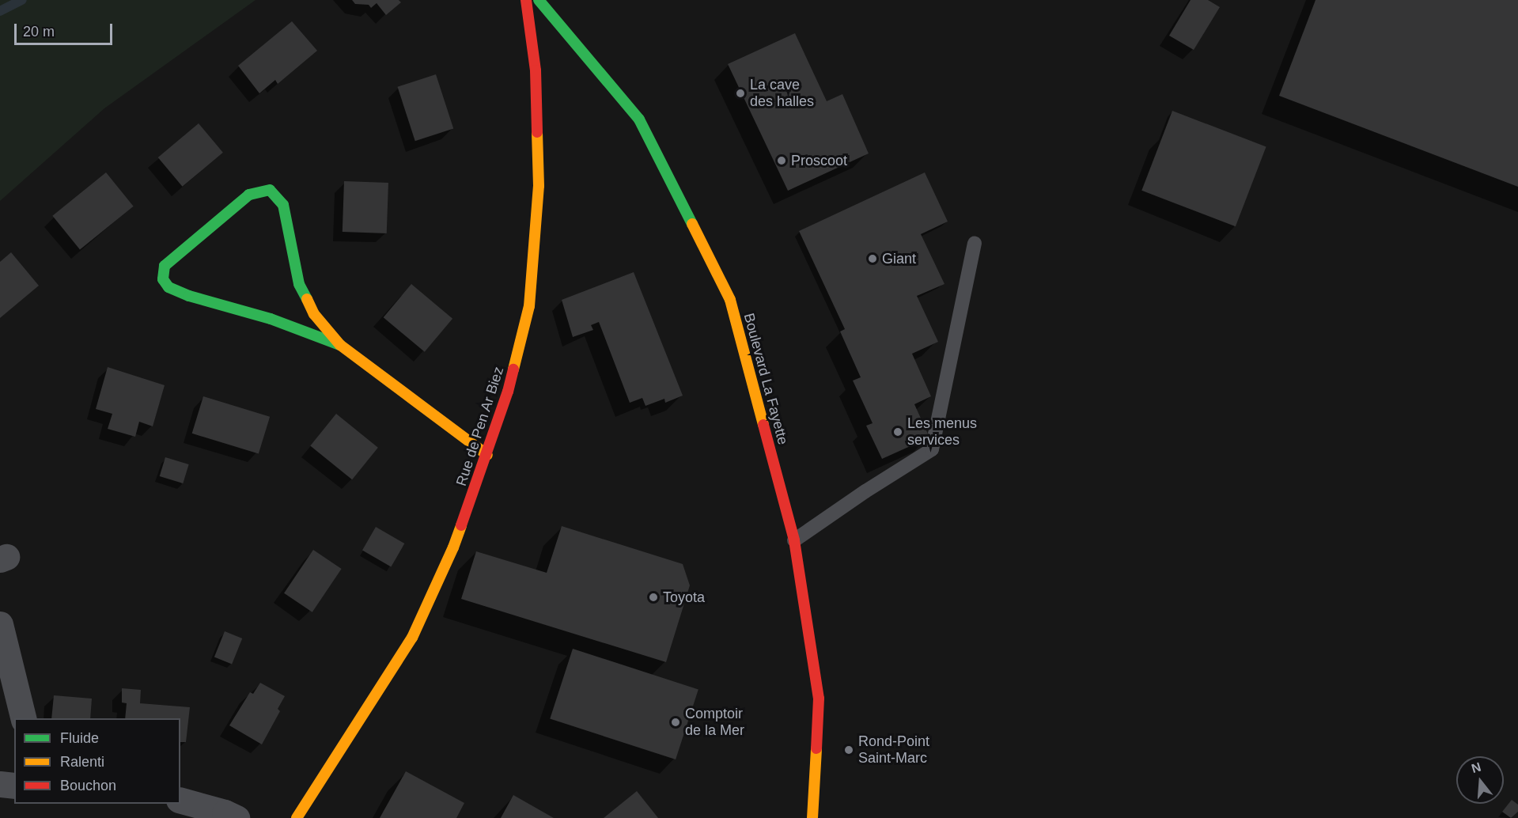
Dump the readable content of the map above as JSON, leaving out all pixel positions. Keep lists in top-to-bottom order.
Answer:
{
  "streets": {
    "street": ["Boulevard La Fayette", "Rue de Pen Ar Biez"]
  },
  "places": [
    "La cave des halles",
    "Proscoot",
    "Giant",
    "Les menus services",
    "Toyota",
    "Comptoir de la Mer",
    "Rond-Point Saint-Marc"
  ],
  "legend": ["Fluide", "Ralenti", "Bouchon"],
  "scale_bar": "20 m",
  "north": "top"
}
